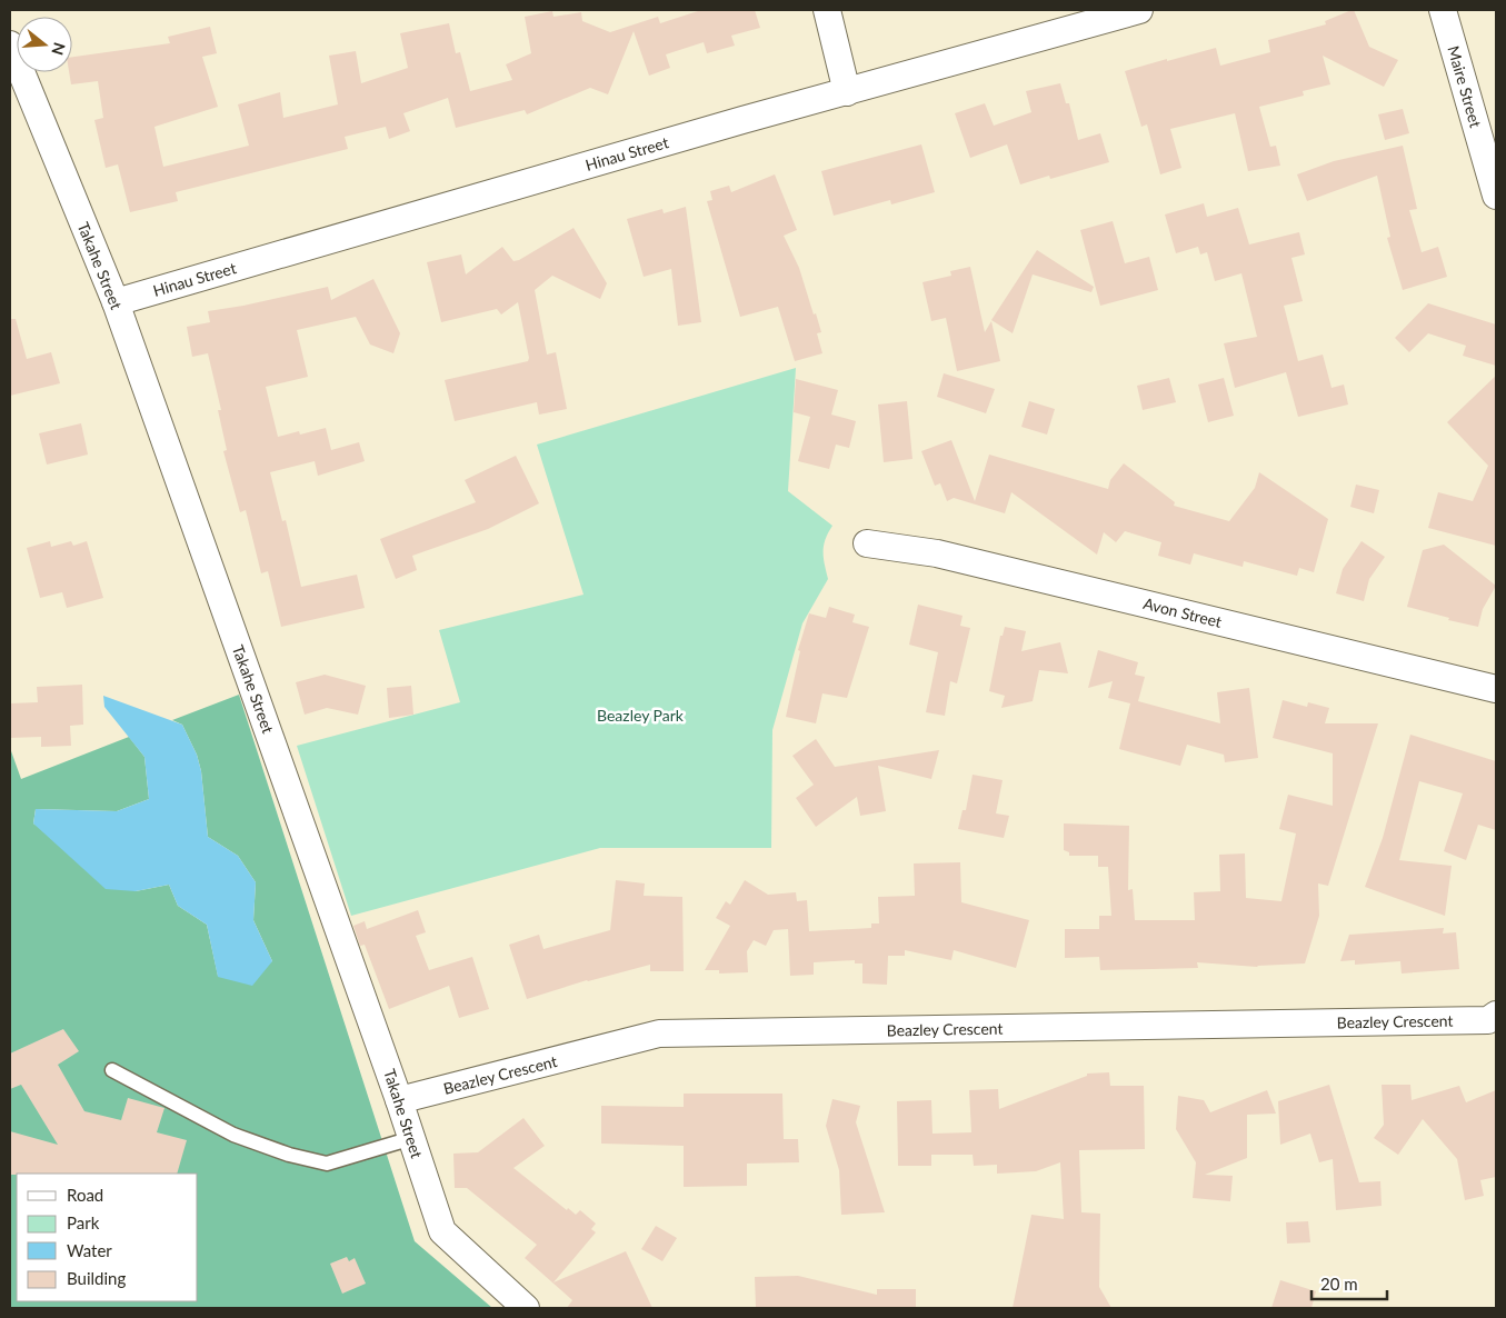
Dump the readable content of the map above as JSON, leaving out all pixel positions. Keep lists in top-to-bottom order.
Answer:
{
  "streets": {
    "street": [
      "Maire Street",
      "Hinau Street",
      "Takahe Street",
      "Avon Street",
      "Beazley Crescent"
    ]
  },
  "crossings": [
    ["Hinau Street", "Takahe Street"],
    ["Takahe Street", "Beazley Crescent"]
  ],
  "parks": ["Beazley Park"],
  "legend": [
    "Road",
    "Park",
    "Water",
    "Building"
  ],
  "scale_bar": "20 m",
  "north": "right"
}
